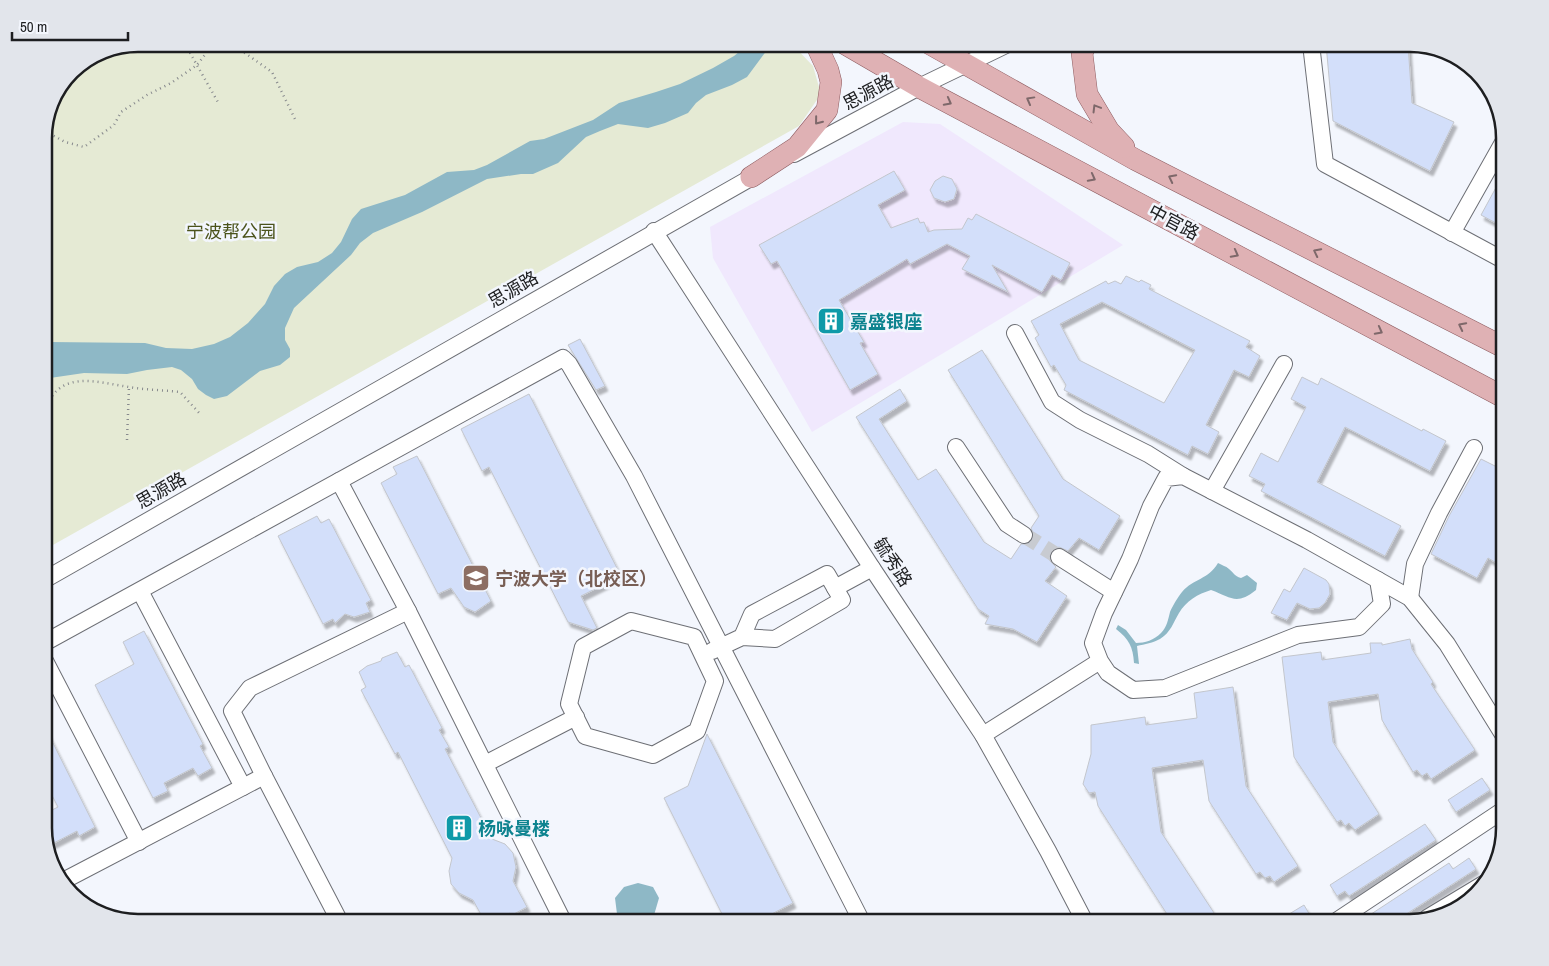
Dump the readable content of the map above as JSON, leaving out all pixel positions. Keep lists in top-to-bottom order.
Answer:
{
  "streets": {
    "main road": ["中官路"],
    "street": ["思源路", "毓秀路"]
  },
  "crossings": [
    ["思源路", "中官路"],
    ["思源路", "毓秀路"]
  ],
  "parks": ["宁波帮公园"],
  "places": {
    "building": ["嘉盛银座", "杨咏曼楼"],
    "school or university": ["宁波大学（北校区）"]
  },
  "scale_bar": "50 m"
}
